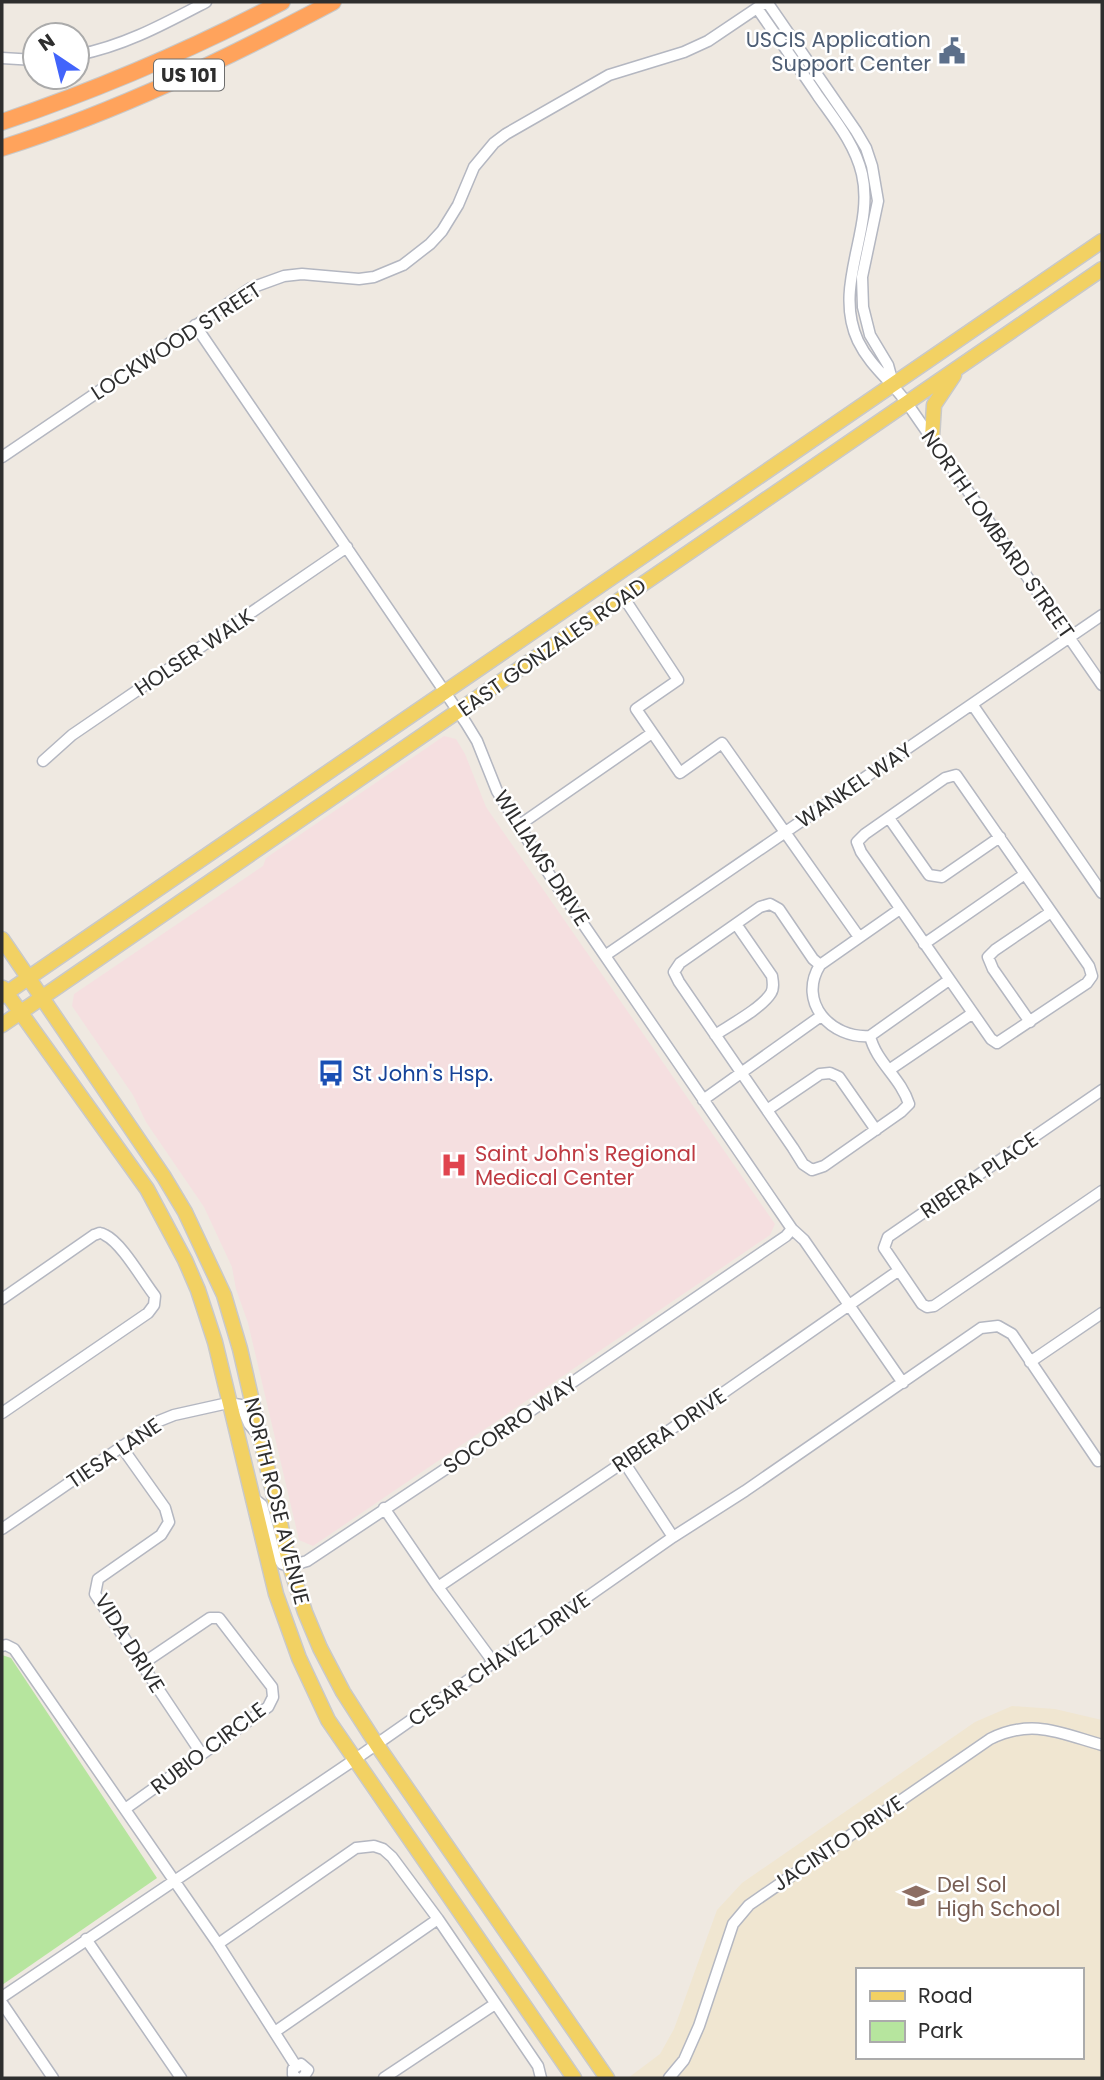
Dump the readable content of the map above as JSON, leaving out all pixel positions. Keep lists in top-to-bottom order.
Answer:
{
  "streets": {
    "highway": ["US 101"],
    "main road": ["EAST GONZALES ROAD", "NORTH ROSE AVENUE"],
    "street": [
      "LOCKWOOD STREET",
      "NORTH LOMBARD STREET",
      "HOLSER WALK",
      "WANKEL WAY",
      "WILLIAMS DRIVE",
      "RIBERA PLACE",
      "SOCORRO WAY",
      "RIBERA DRIVE",
      "TIESA LANE",
      "VIDA DRIVE",
      "CESAR CHAVEZ DRIVE",
      "RUBIO CIRCLE",
      "JACINTO DRIVE"
    ]
  },
  "crossings": [
    ["LOCKWOOD STREET", "NORTH LOMBARD STREET"],
    ["LOCKWOOD STREET", "WILLIAMS DRIVE"],
    ["NORTH LOMBARD STREET", "EAST GONZALES ROAD"],
    ["NORTH LOMBARD STREET", "WANKEL WAY"],
    ["EAST GONZALES ROAD", "WILLIAMS DRIVE"],
    ["EAST GONZALES ROAD", "NORTH ROSE AVENUE"],
    ["HOLSER WALK", "WILLIAMS DRIVE"],
    ["WANKEL WAY", "WILLIAMS DRIVE"],
    ["WILLIAMS DRIVE", "SOCORRO WAY"],
    ["WILLIAMS DRIVE", "RIBERA DRIVE"],
    ["WILLIAMS DRIVE", "CESAR CHAVEZ DRIVE"],
    ["RIBERA PLACE", "RIBERA DRIVE"],
    ["SOCORRO WAY", "NORTH ROSE AVENUE"],
    ["TIESA LANE", "NORTH ROSE AVENUE"],
    ["TIESA LANE", "VIDA DRIVE"],
    ["NORTH ROSE AVENUE", "CESAR CHAVEZ DRIVE"],
    ["VIDA DRIVE", "RUBIO CIRCLE"]
  ],
  "places": {
    "public building": ["USCIS Application Support Center"],
    "bus stop": ["St John's Hsp."],
    "hospital": ["Saint John's Regional Medical Center"],
    "school or university": ["Del Sol High School"]
  },
  "legend": ["Road", "Park"],
  "north": "top left"
}
